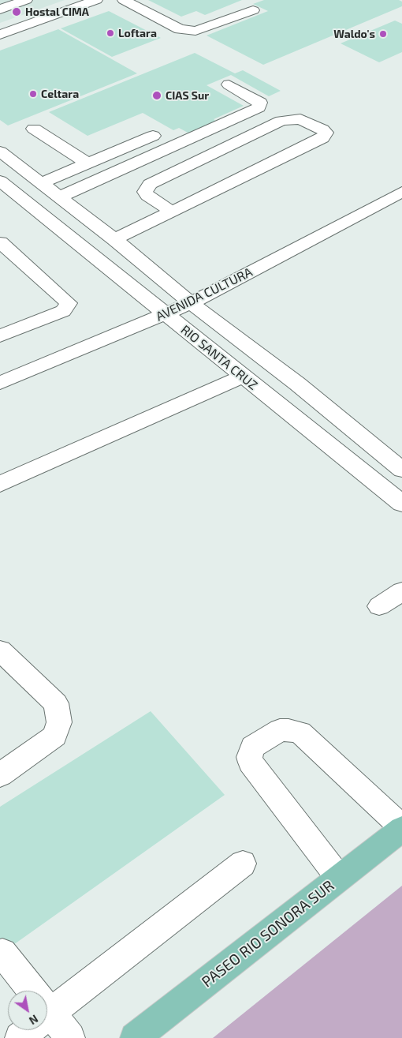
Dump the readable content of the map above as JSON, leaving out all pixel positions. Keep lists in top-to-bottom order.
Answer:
{
  "streets": {
    "main road": ["PASEO RIO SONORA SUR"],
    "street": ["AVENIDA CULTURA", "RIO SANTA CRUZ"]
  },
  "crossings": [
    ["AVENIDA CULTURA", "RIO SANTA CRUZ"]
  ],
  "places": [
    "Hostal CIMA",
    "Loftara",
    "Waldo's",
    "Celtara",
    "CIAS Sur"
  ],
  "north": "bottom right"
}
